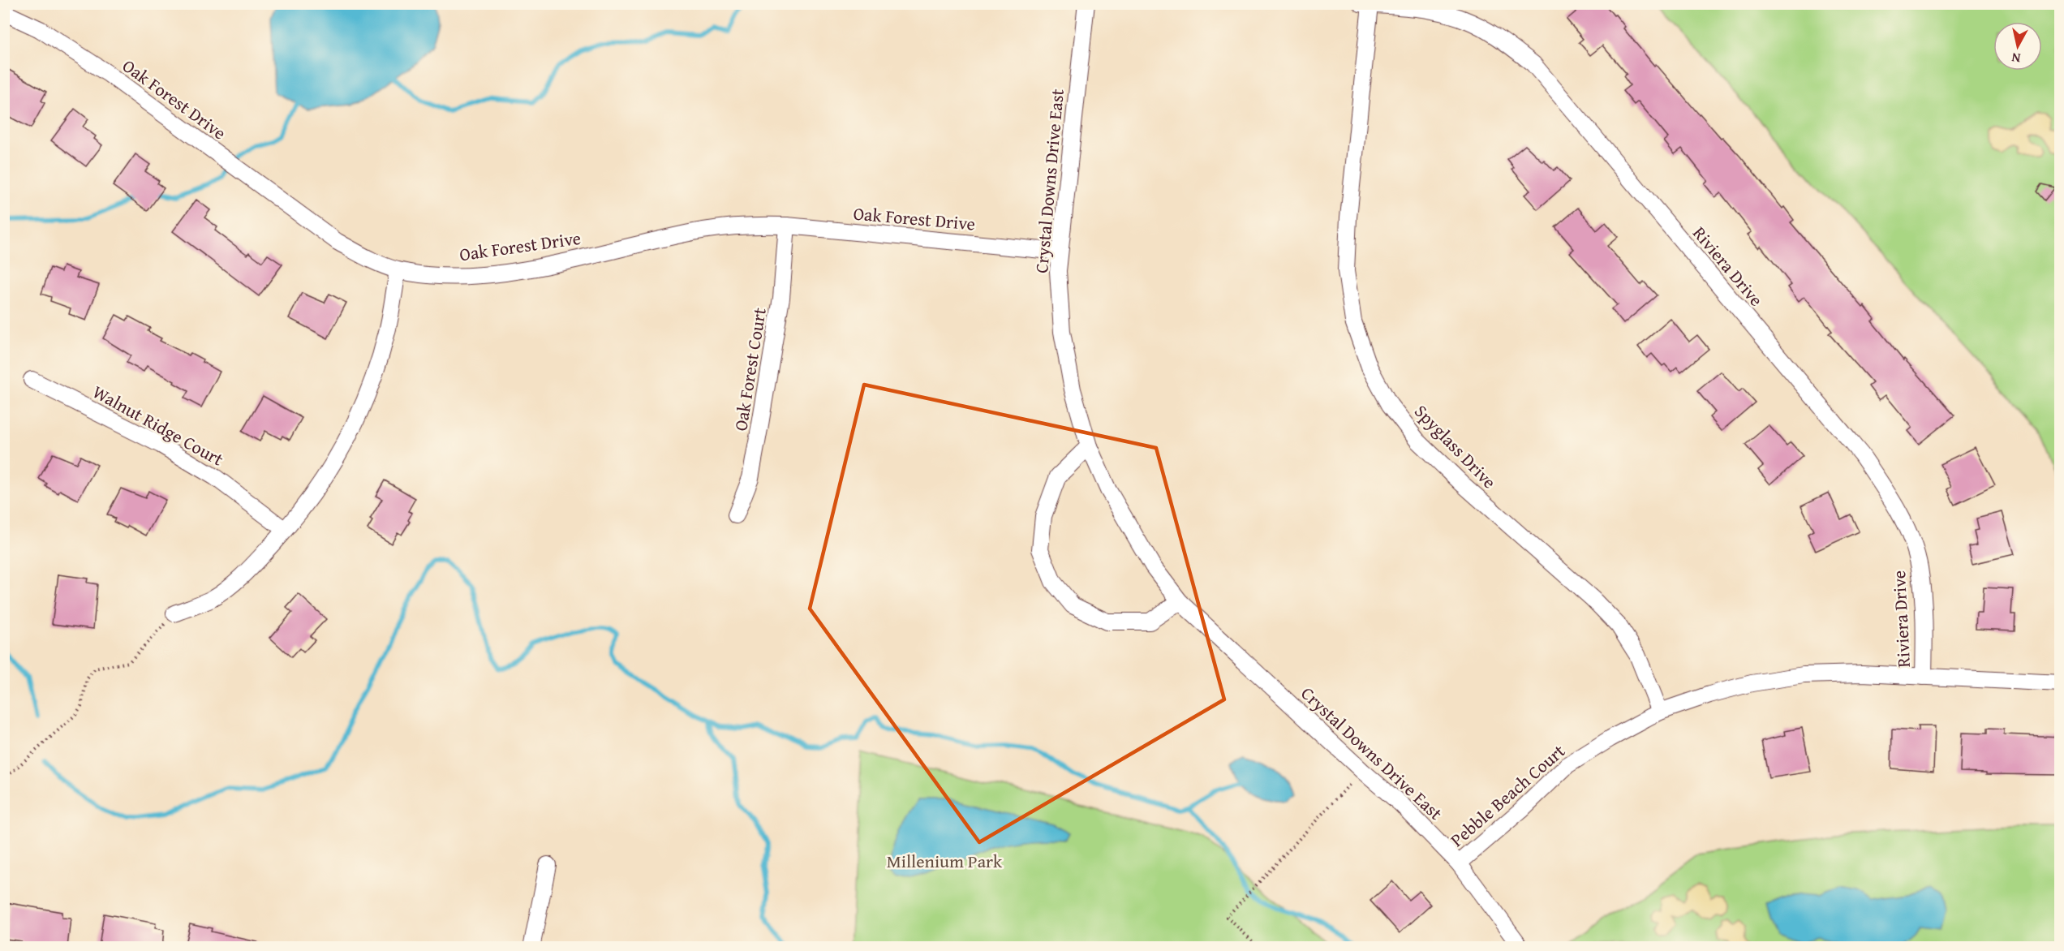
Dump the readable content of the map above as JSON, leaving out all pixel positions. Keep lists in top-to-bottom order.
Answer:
{
  "streets": {
    "street": [
      "Oak Forest Drive",
      "Crystal Downs Drive East",
      "Riviera Drive",
      "Oak Forest Court",
      "Walnut Ridge Court",
      "Spyglass Drive",
      "Pebble Beach Court"
    ]
  },
  "crossings": [
    ["Oak Forest Drive", "Crystal Downs Drive East"],
    ["Oak Forest Drive", "Oak Forest Court"],
    ["Crystal Downs Drive East", "Pebble Beach Court"],
    ["Riviera Drive", "Spyglass Drive"],
    ["Riviera Drive", "Pebble Beach Court"],
    ["Spyglass Drive", "Pebble Beach Court"]
  ],
  "parks": ["Millenium Park"],
  "north": "bottom"
}
